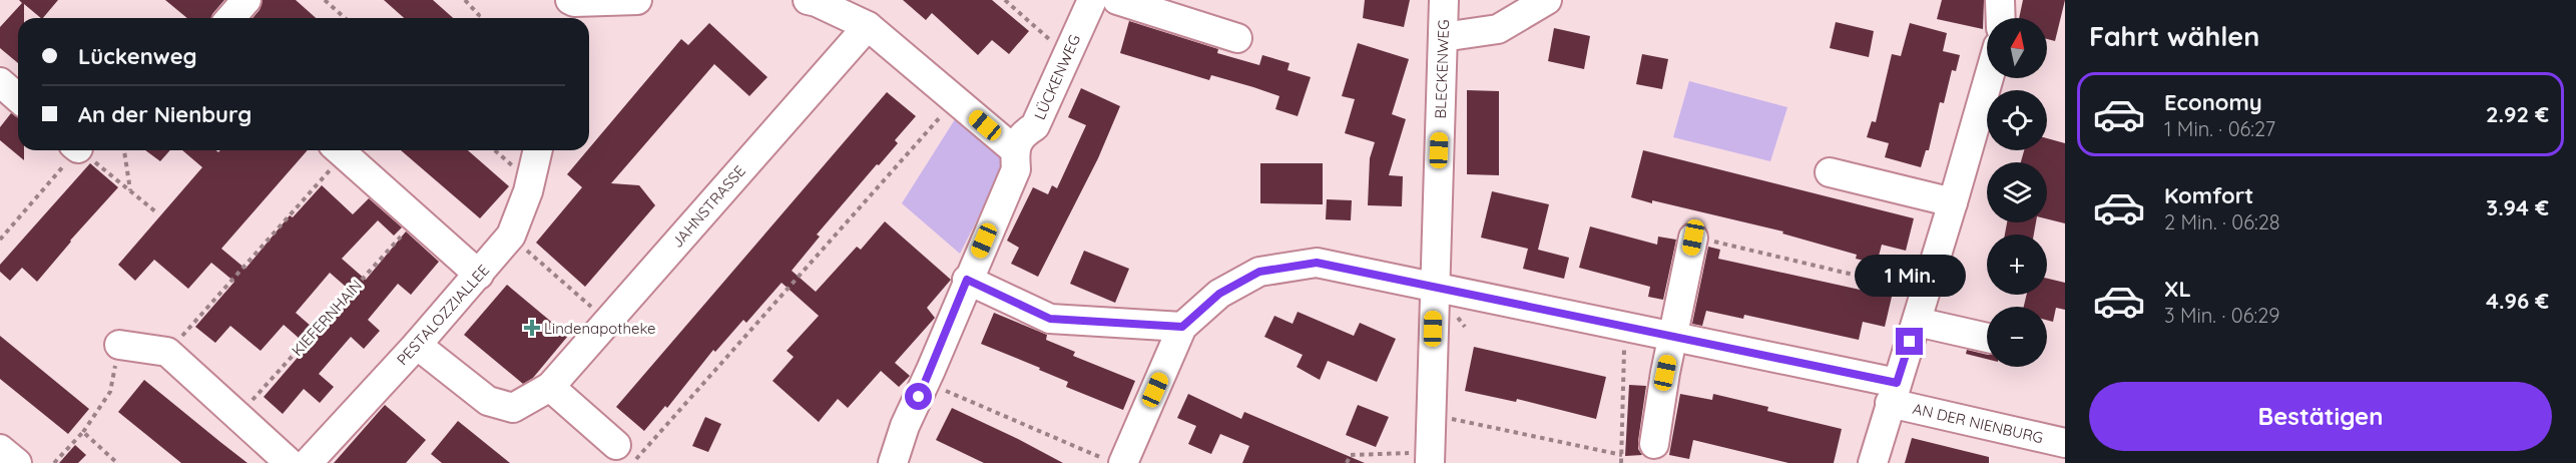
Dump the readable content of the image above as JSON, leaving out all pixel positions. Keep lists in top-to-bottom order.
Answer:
{
  "streets": {
    "street": [
      "BLECKENWEG",
      "LÜCKENWEG",
      "JAHNSTRASSE",
      "PESTALOZZIALLEE",
      "AN DER NIENBURG"
    ],
    "path": ["KIEFERNHAIN"]
  },
  "crossings": [
    ["BLECKENWEG", "AN DER NIENBURG"],
    ["JAHNSTRASSE", "PESTALOZZIALLEE"]
  ],
  "places": {
    "health": ["Lindenapotheke"]
  },
  "north": "top",
  "page": {
    "heading": "Fahrt wählen",
    "map_buttons": ["+", "−"],
    "banner": ["Lückenweg", "An der Nienburg"],
    "list": [
      {
        "name": "Economy",
        "note": "1 Min. · 06:27",
        "value": "2.92 €"
      },
      {
        "name": "Komfort",
        "note": "2 Min. · 06:28",
        "value": "3.94 €"
      },
      {
        "name": "XL",
        "note": "3 Min. · 06:29",
        "value": "4.96 €"
      }
    ],
    "bubble": "1 Min.",
    "buttons": "Bestätigen"
  }
}
